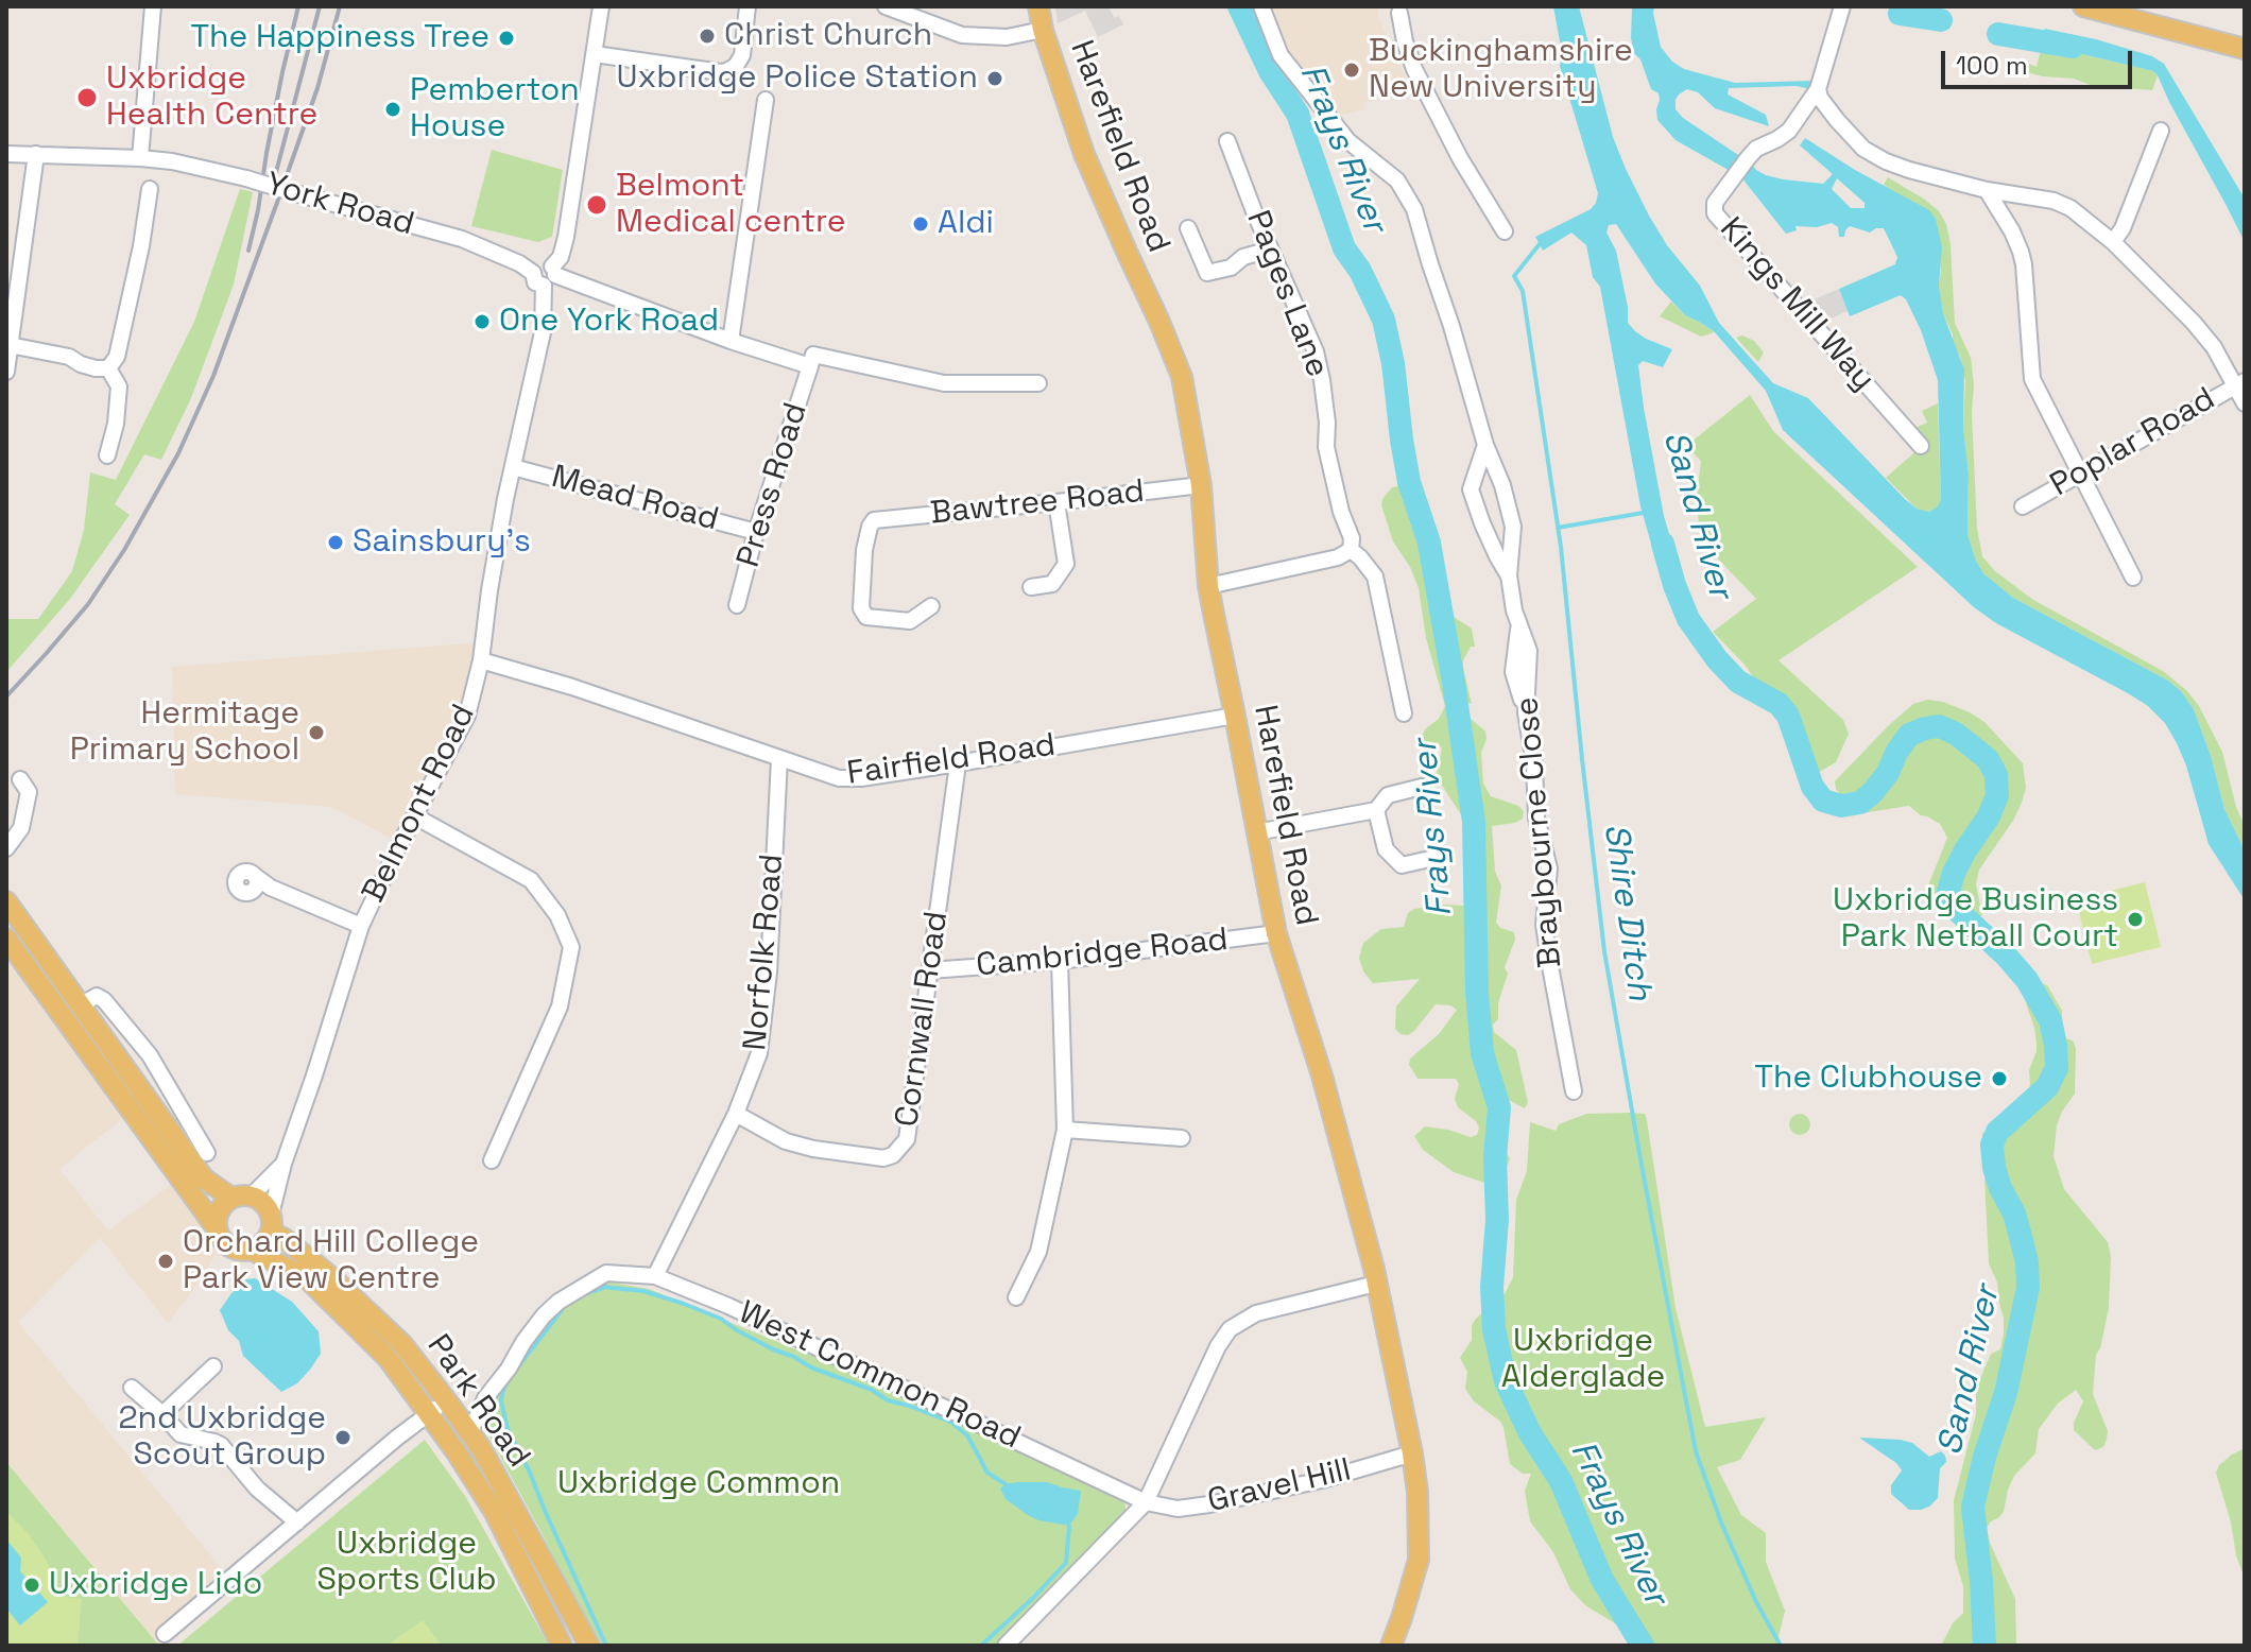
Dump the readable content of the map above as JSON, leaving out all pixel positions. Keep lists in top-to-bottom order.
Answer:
{
  "streets": {
    "main road": ["Harefield Road", "Park Road"],
    "street": [
      "York Road",
      "Pages Lane",
      "Kings Mill Way",
      "Poplar Road",
      "Press Road",
      "Mead Road",
      "Bawtree Road",
      "Fairfield Road",
      "Belmont Road",
      "Braybourne Close",
      "Norfolk Road",
      "Cambridge Road",
      "Cornwall Road",
      "West Common Road",
      "Gravel Hill"
    ]
  },
  "crossings": [
    ["Harefield Road", "Bawtree Road"],
    ["Harefield Road", "Fairfield Road"],
    ["Harefield Road", "Cambridge Road"],
    ["Harefield Road", "Gravel Hill"],
    ["York Road", "Belmont Road"],
    ["Press Road", "Mead Road"],
    ["Mead Road", "Belmont Road"],
    ["Fairfield Road", "Belmont Road"],
    ["Fairfield Road", "Norfolk Road"],
    ["Fairfield Road", "Cornwall Road"],
    ["Belmont Road", "Park Road"],
    ["Norfolk Road", "Cornwall Road"],
    ["Norfolk Road", "West Common Road"],
    ["Cambridge Road", "Cornwall Road"],
    ["West Common Road", "Gravel Hill"]
  ],
  "water": ["Frays River", "Sand River", "Shire Ditch"],
  "parks": ["Uxbridge Alderglade", "Uxbridge Common", "Uxbridge Sports Club"],
  "places": [
    "Christ Church",
    "The Happiness Tree",
    "Buckinghamshire New University",
    "Uxbridge Police Station",
    "Uxbridge Health Centre",
    "Pemberton House",
    "Belmont Medical centre",
    "Aldi",
    "One York Road",
    "Sainsbury's",
    "Hermitage Primary School",
    "Uxbridge Business Park Netball Court",
    "The Clubhouse",
    "Orchard Hill College Park View Centre",
    "2nd Uxbridge Scout Group",
    "Uxbridge Lido"
  ],
  "scale_bar": "100 m"
}
